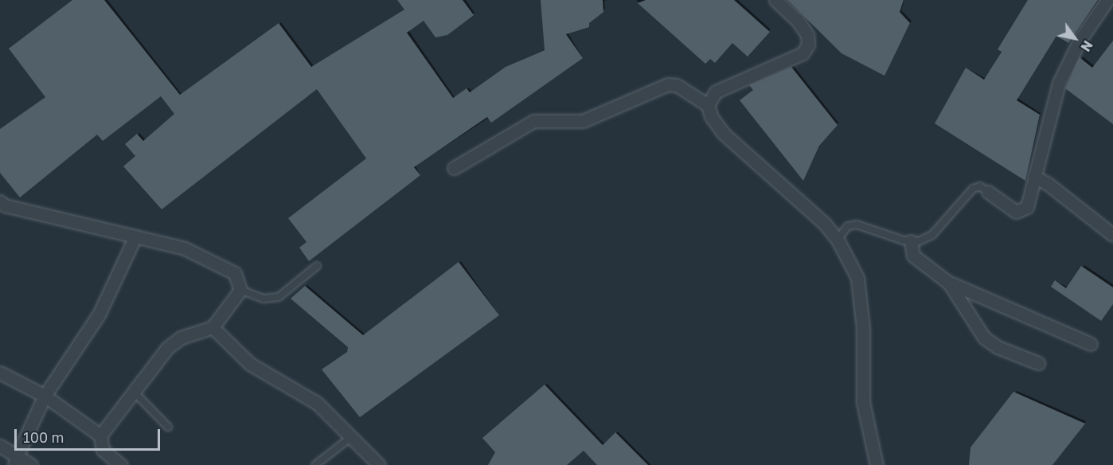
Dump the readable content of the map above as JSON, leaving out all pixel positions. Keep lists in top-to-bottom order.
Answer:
{
  "scale_bar": "100 m",
  "north": "bottom right"
}
